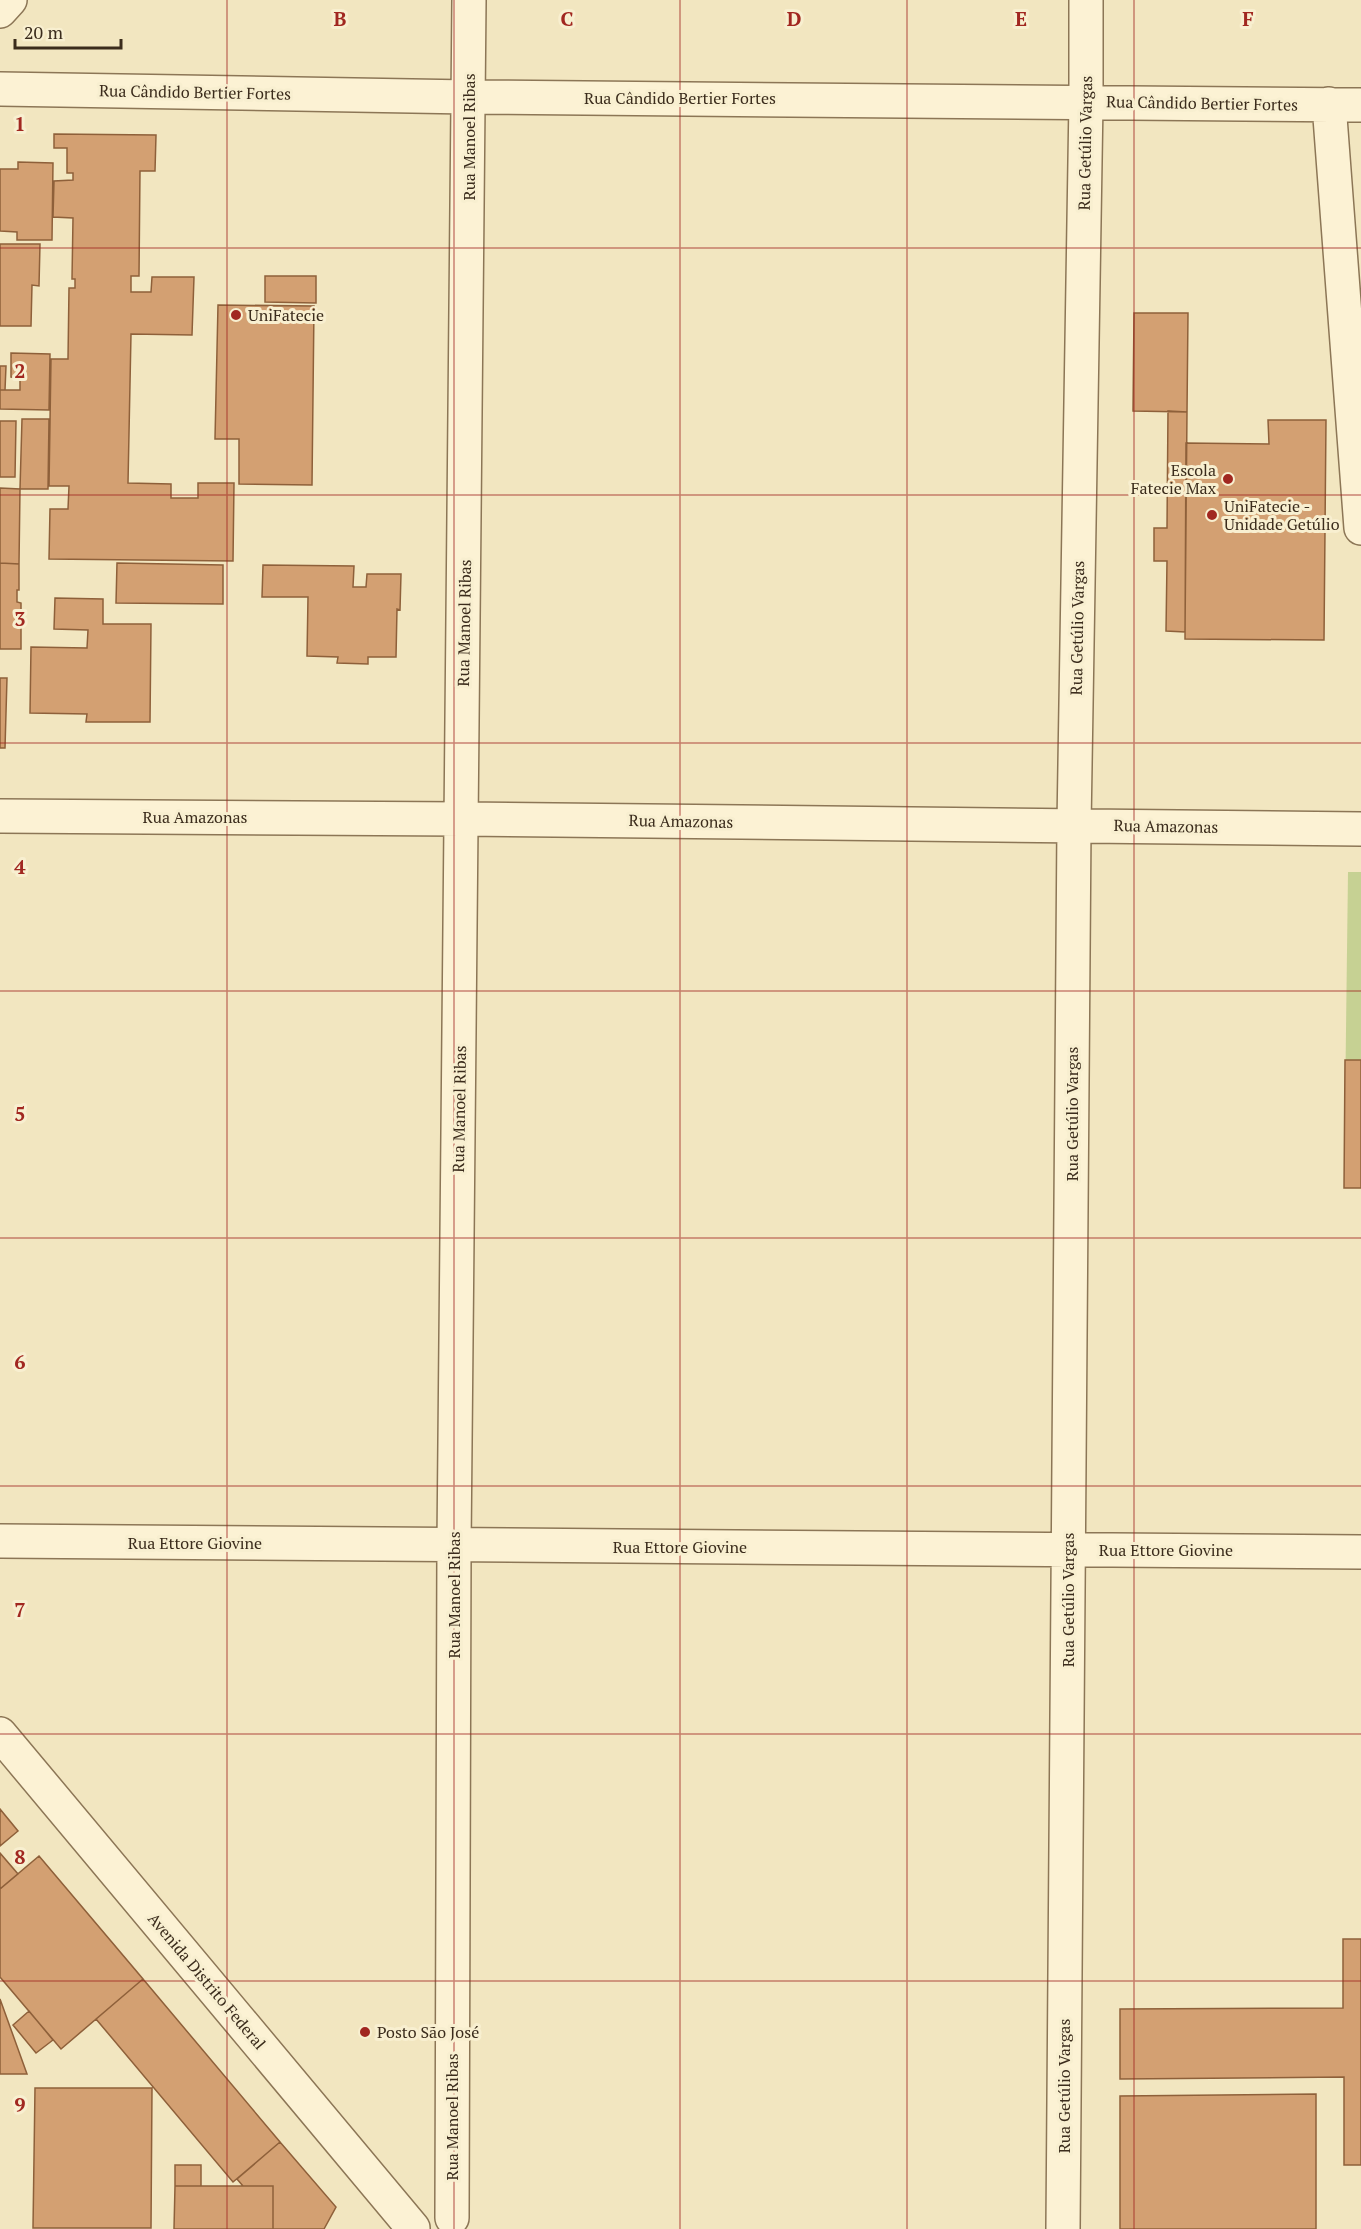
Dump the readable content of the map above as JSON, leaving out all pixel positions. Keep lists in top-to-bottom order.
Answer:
{
  "streets": {
    "street": [
      "Rua Cândido Bertier Fortes",
      "Rua Manoel Ribas",
      "Rua Getúlio Vargas",
      "Rua Amazonas",
      "Rua Ettore Giovine",
      "Avenida Distrito Federal"
    ]
  },
  "crossings": [
    ["Rua Cândido Bertier Fortes", "Rua Manoel Ribas"],
    ["Rua Cândido Bertier Fortes", "Rua Getúlio Vargas"],
    ["Rua Manoel Ribas", "Rua Amazonas"],
    ["Rua Manoel Ribas", "Rua Ettore Giovine"],
    ["Rua Getúlio Vargas", "Rua Amazonas"],
    ["Rua Getúlio Vargas", "Rua Ettore Giovine"]
  ],
  "places": [
    "UniFatecie",
    "Escola Fatecie Max",
    "UniFatecie - Unidade Getúlio",
    "Posto São José"
  ],
  "scale_bar": "20 m",
  "grid": {
    "columns": [
      "B",
      "C",
      "D",
      "E",
      "F"
    ],
    "rows": [
      "1",
      "2",
      "3",
      "4",
      "5",
      "6",
      "7",
      "8",
      "9"
    ]
  }
}
